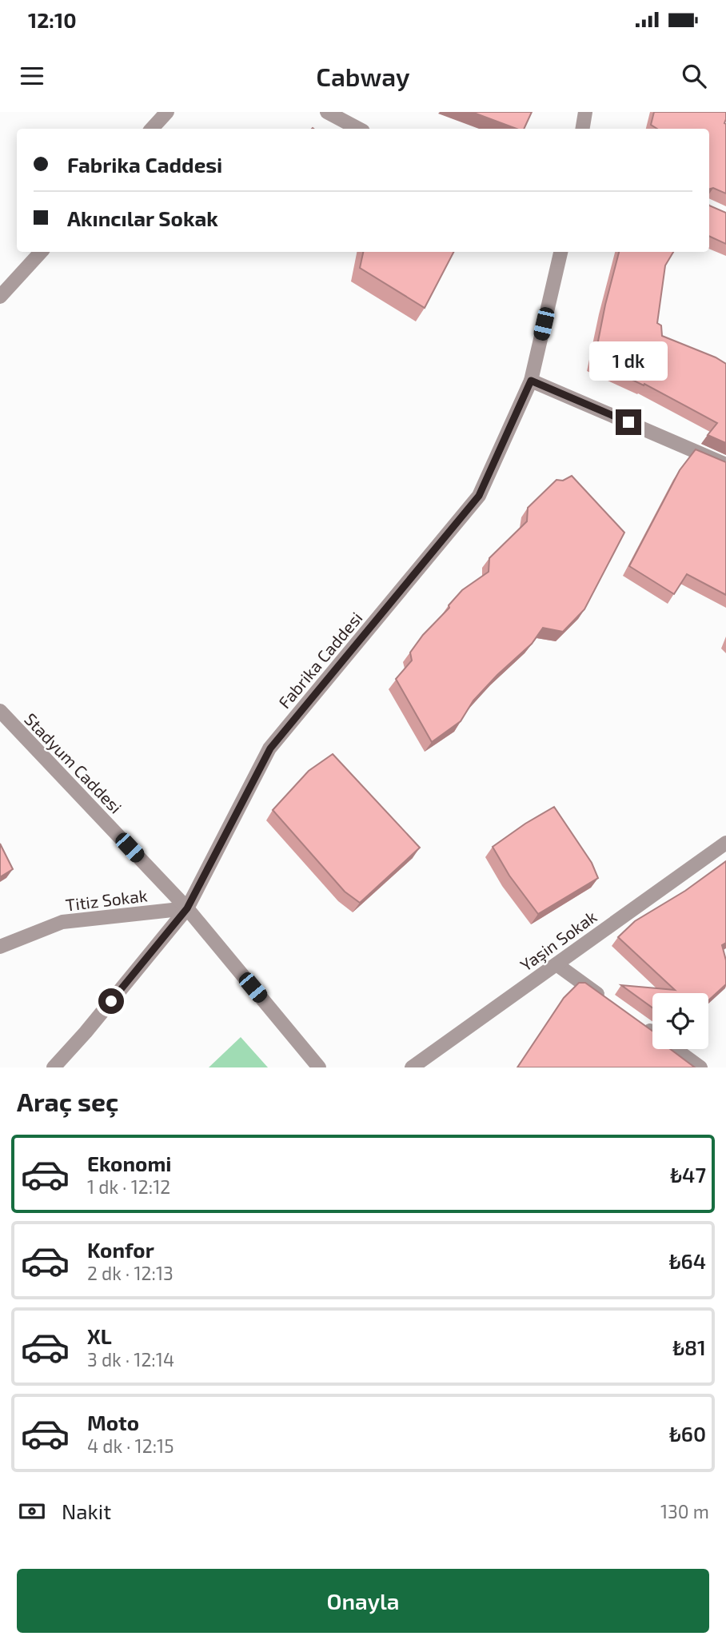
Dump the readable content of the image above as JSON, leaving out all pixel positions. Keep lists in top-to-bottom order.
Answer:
{
  "streets": {
    "street": [
      "Fabrika Caddesi",
      "Stadyum Caddesi",
      "Titiz Sokak",
      "Yaşin Sokak"
    ]
  },
  "crossings": [
    ["Fabrika Caddesi", "Stadyum Caddesi"],
    ["Fabrika Caddesi", "Titiz Sokak"],
    ["Stadyum Caddesi", "Titiz Sokak"]
  ],
  "page": {
    "status": "12:10",
    "header": "Cabway",
    "banner": ["Fabrika Caddesi", "Akıncılar Sokak"],
    "bubble": "1 dk",
    "heading": "Araç seç",
    "list": [
      {
        "name": "Ekonomi",
        "note": "1 dk · 12:12",
        "value": "₺47"
      },
      {
        "name": "Konfor",
        "note": "2 dk · 12:13",
        "value": "₺64"
      },
      {
        "name": "XL",
        "note": "3 dk · 12:14",
        "value": "₺81"
      },
      {
        "name": "Moto",
        "note": "4 dk · 12:15",
        "value": "₺60"
      }
    ],
    "pay": ["Nakit", "130 m"],
    "buttons": "Onayla"
  }
}
